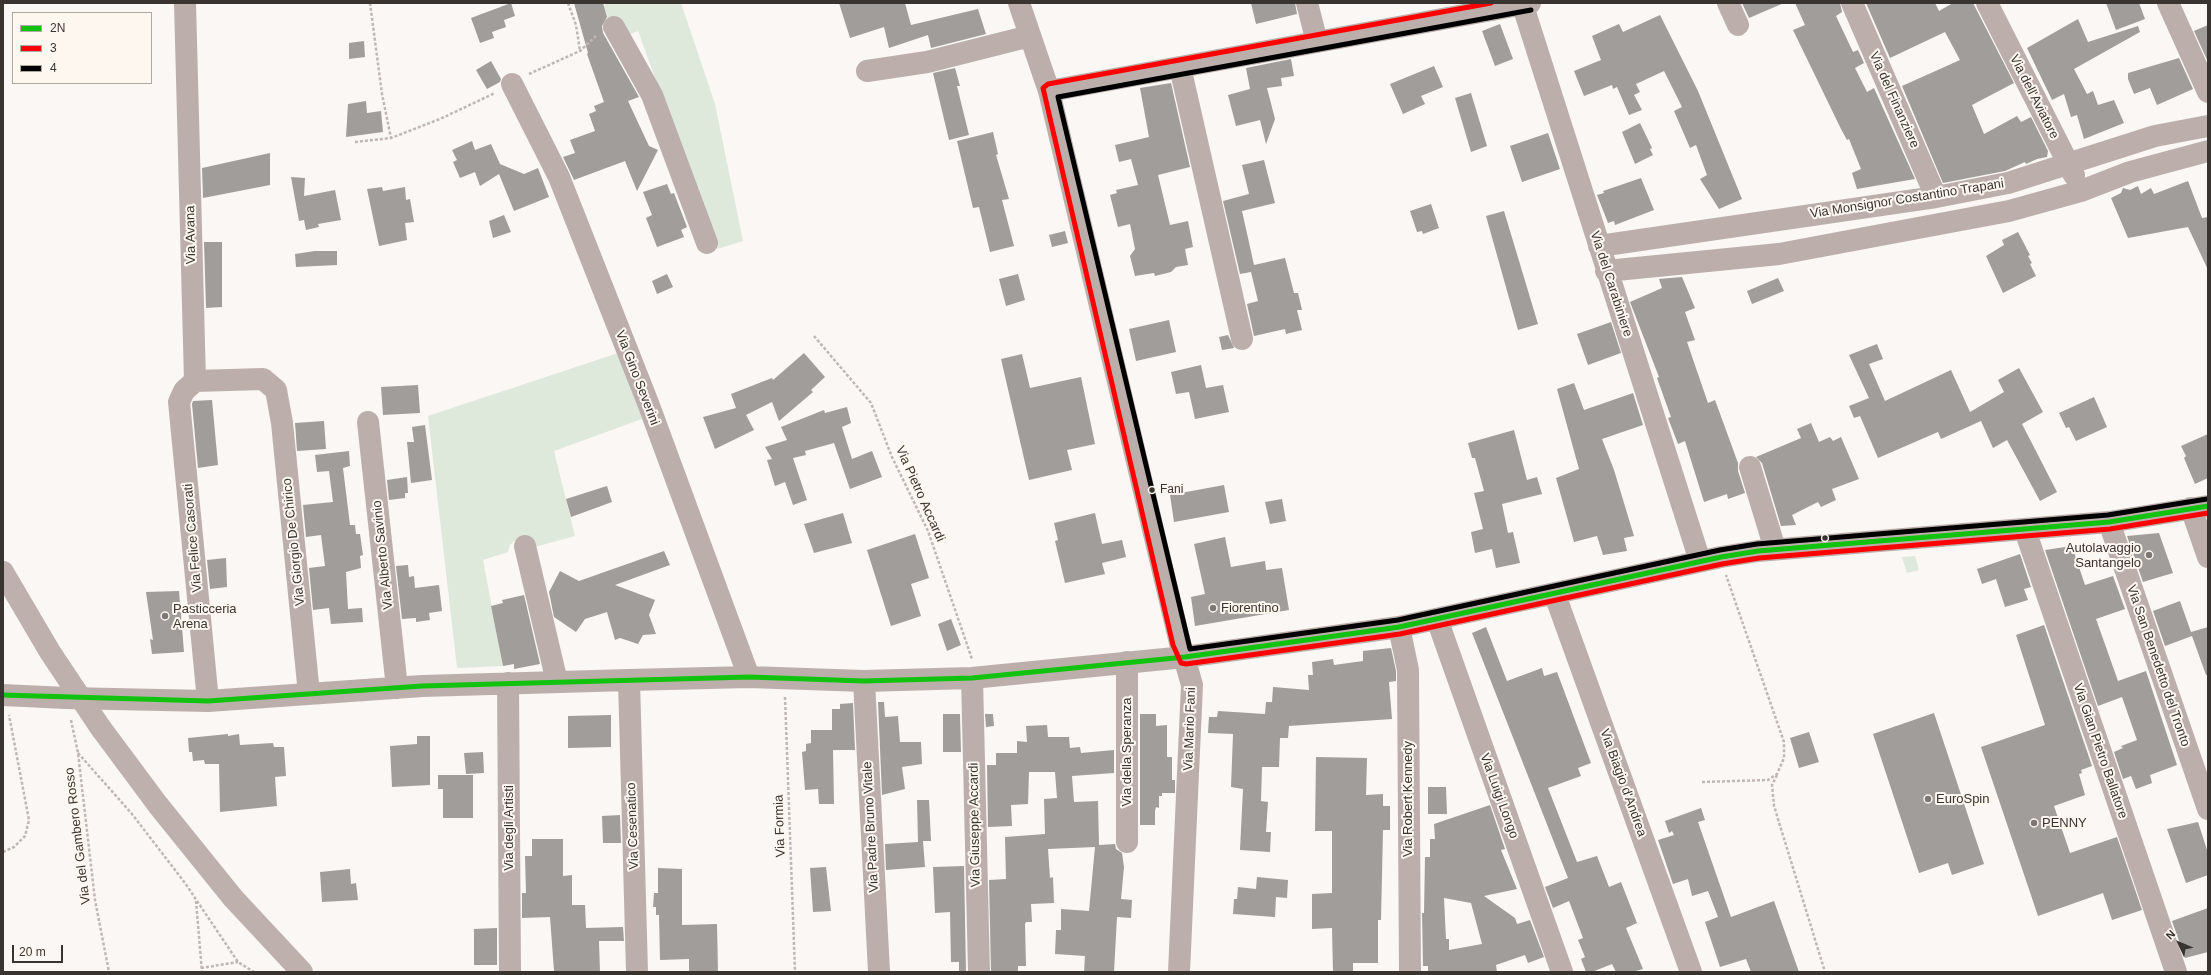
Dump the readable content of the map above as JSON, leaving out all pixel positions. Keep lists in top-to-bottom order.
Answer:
{
  "streets": {
    "street": [
      "Via dell'Aviatore",
      "Via del Finanziere",
      "Via Monsignor Costantino Trapani",
      "Via Avana",
      "Via del Carabiniere",
      "Via Gino Severini",
      "Via Felice Casorati",
      "Via Giorgio De Chirico",
      "Via Alberto Savinio",
      "Via San Benedetto del Tronto",
      "Via Mario Fani",
      "Via Gian Pietro Ballatore",
      "Via della Speranza",
      "Via Biagio d'Andrea",
      "Via Luigi Longo",
      "Via Robert Kennedy",
      "Via Giuseppe Accardi",
      "Via Cesenatico",
      "Via Padre Bruno Vitale",
      "Via degli Artisti"
    ],
    "path": ["Via Pietro Accardi", "Via Formia", "Via del Gambero Rosso"]
  },
  "crossings": [
    ["Via dell'Aviatore", "Via Monsignor Costantino Trapani"],
    ["Via del Finanziere", "Via Monsignor Costantino Trapani"],
    ["Via Monsignor Costantino Trapani", "Via del Carabiniere"],
    ["Via Avana", "Via Felice Casorati"],
    ["Via Avana", "Via Giorgio De Chirico"],
    ["Via Pietro Accardi", "Via Giuseppe Accardi"],
    ["Via Felice Casorati", "Via Giorgio De Chirico"]
  ],
  "places": [
    "Fani",
    "Autolavaggio Santangelo",
    "Fiorentino",
    "Pasticceria Arena",
    "EuroSpin",
    "PENNY"
  ],
  "lines": ["transit line 3", "transit line 4", "transit line 2N"],
  "legend": ["2N", "3", "4"],
  "scale_bar": "20 m",
  "north": "top left"
}
